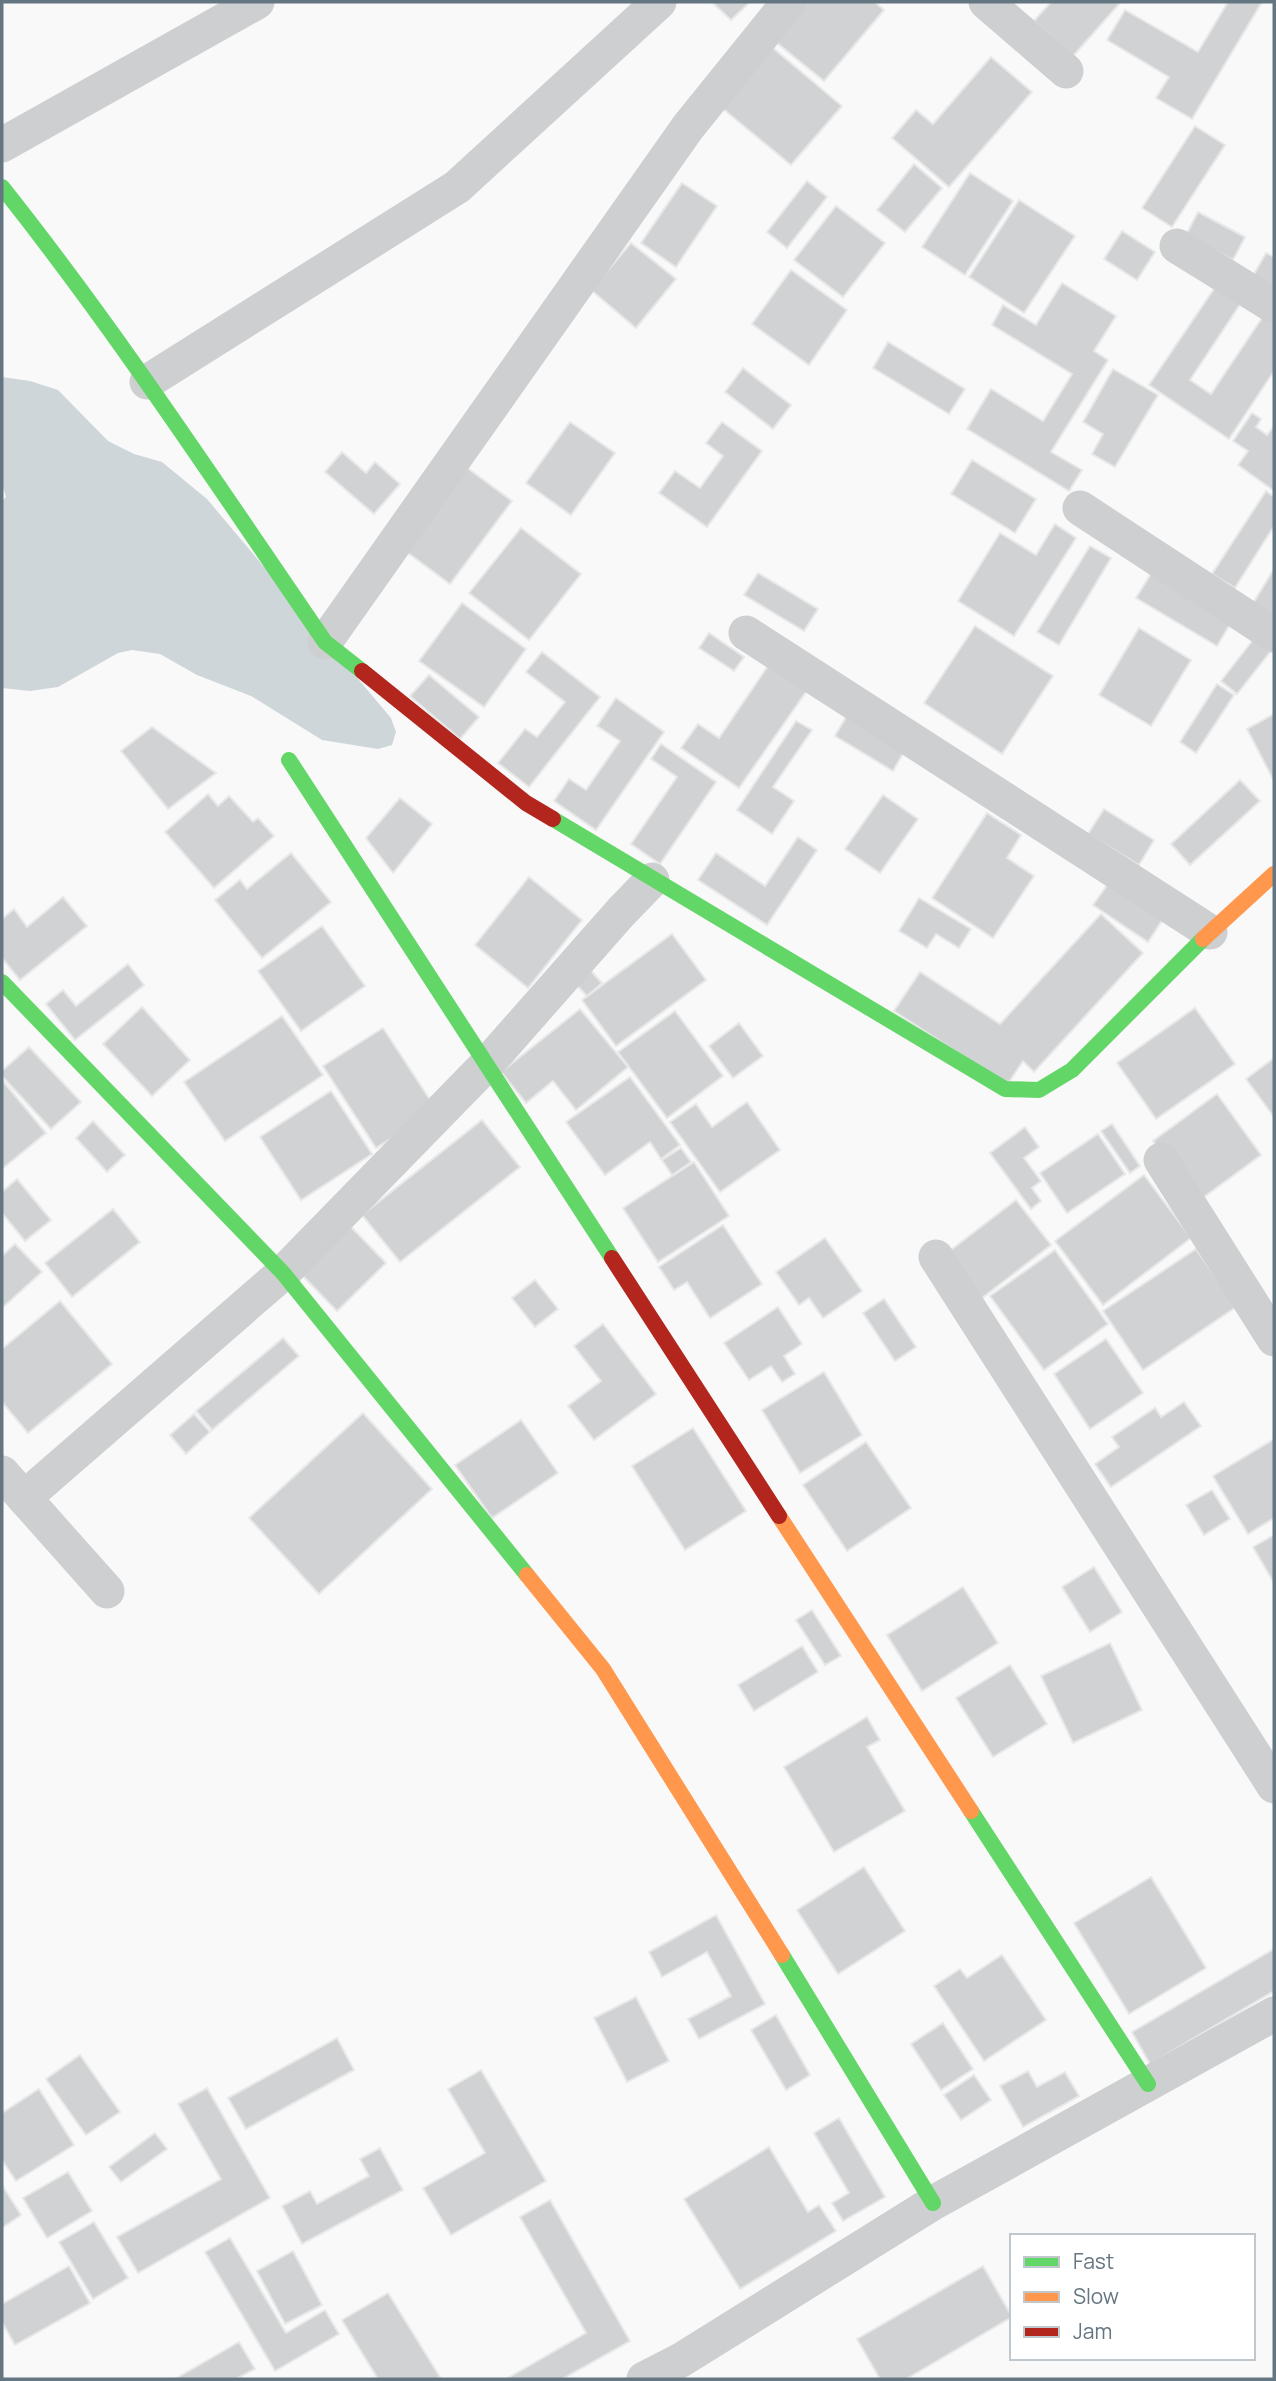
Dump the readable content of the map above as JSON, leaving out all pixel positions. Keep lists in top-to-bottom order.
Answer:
{
  "legend": ["Fast", "Slow", "Jam"]
}
